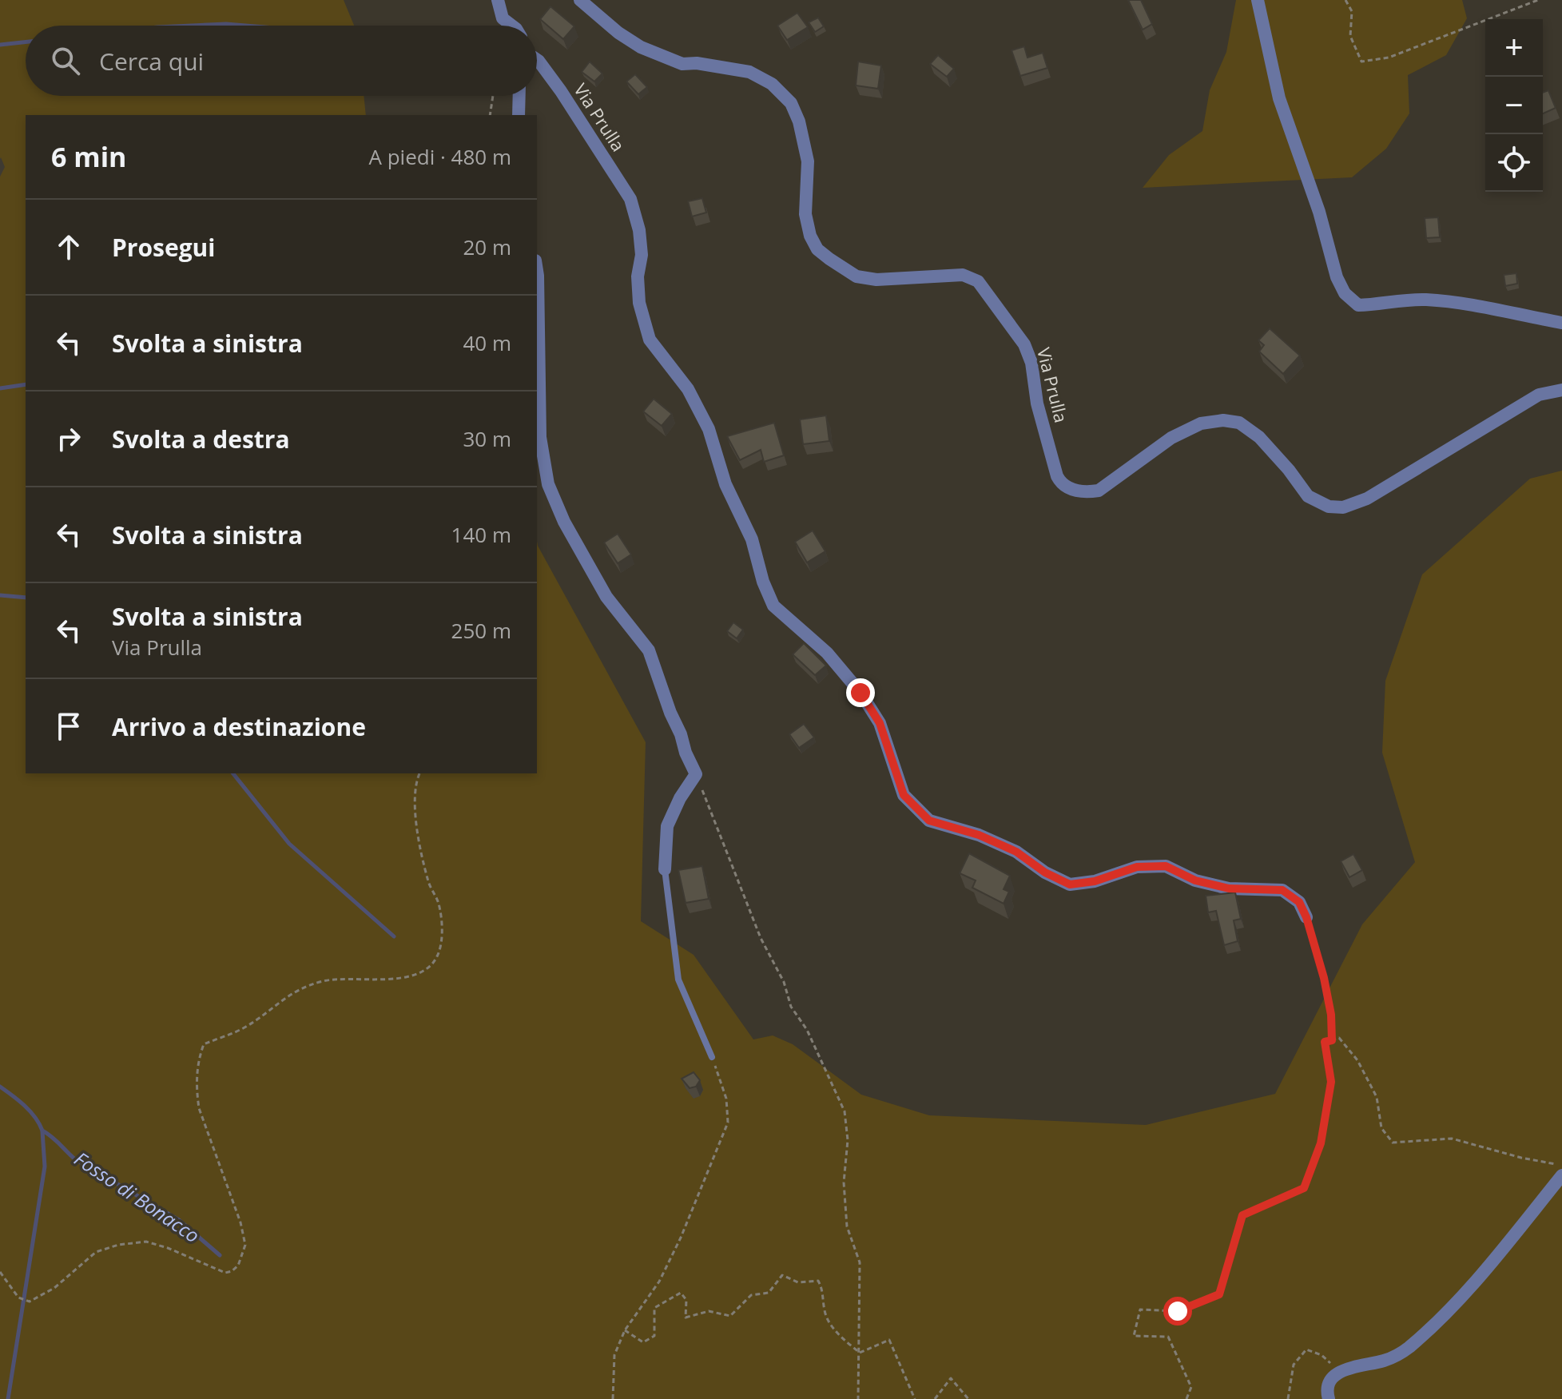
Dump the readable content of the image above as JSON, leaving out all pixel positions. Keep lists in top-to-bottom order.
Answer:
{
  "streets": {
    "street": ["Via Prulla"]
  },
  "water": ["Fosso di Bonacco"],
  "page": {
    "map_buttons": ["+", "−"],
    "search": "Cerca qui",
    "heading": ["6 min", "A piedi · 480 m"],
    "list": [
      ["Prosegui", "20 m"],
      ["Svolta a sinistra", "40 m"],
      ["Svolta a destra", "30 m"],
      ["Svolta a sinistra", "140 m"],
      ["Svolta a sinistra", "Via Prulla", "250 m"],
      "Arrivo a destinazione"
    ]
  }
}
